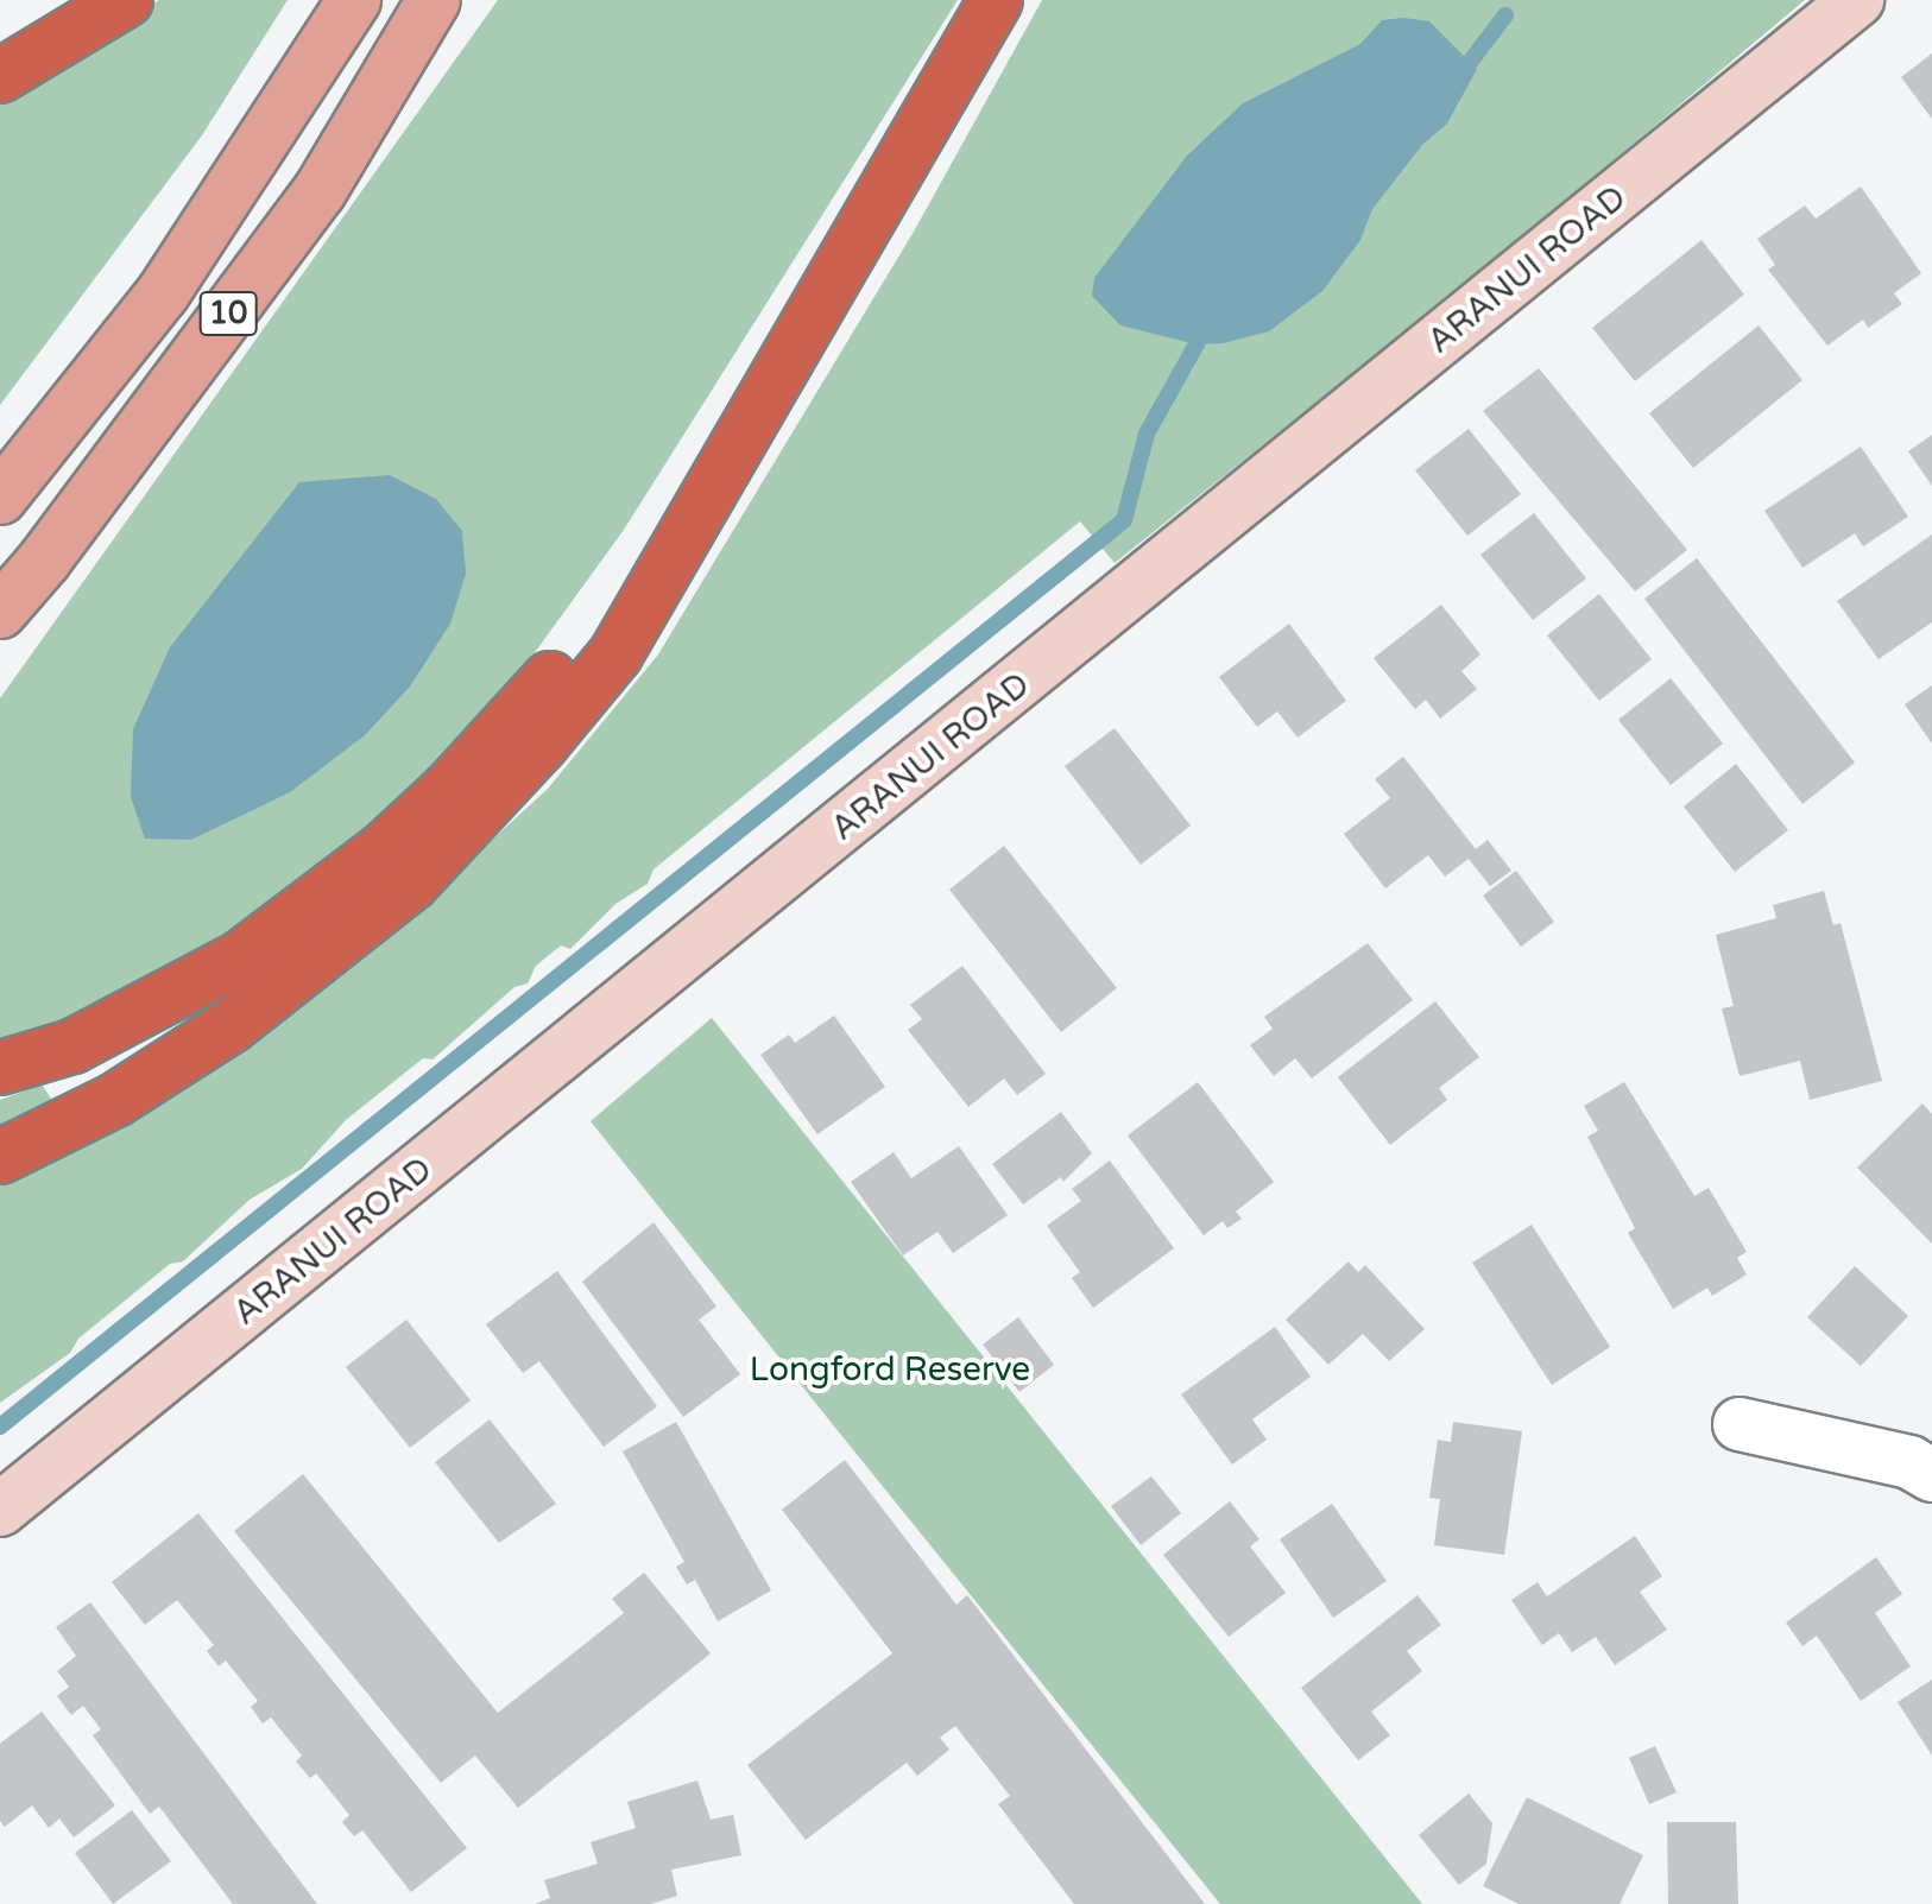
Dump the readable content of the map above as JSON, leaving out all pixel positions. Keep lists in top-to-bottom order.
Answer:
{
  "streets": {
    "main road": ["10"],
    "street": ["ARANUI ROAD"]
  },
  "parks": ["Longford Reserve"]
}
